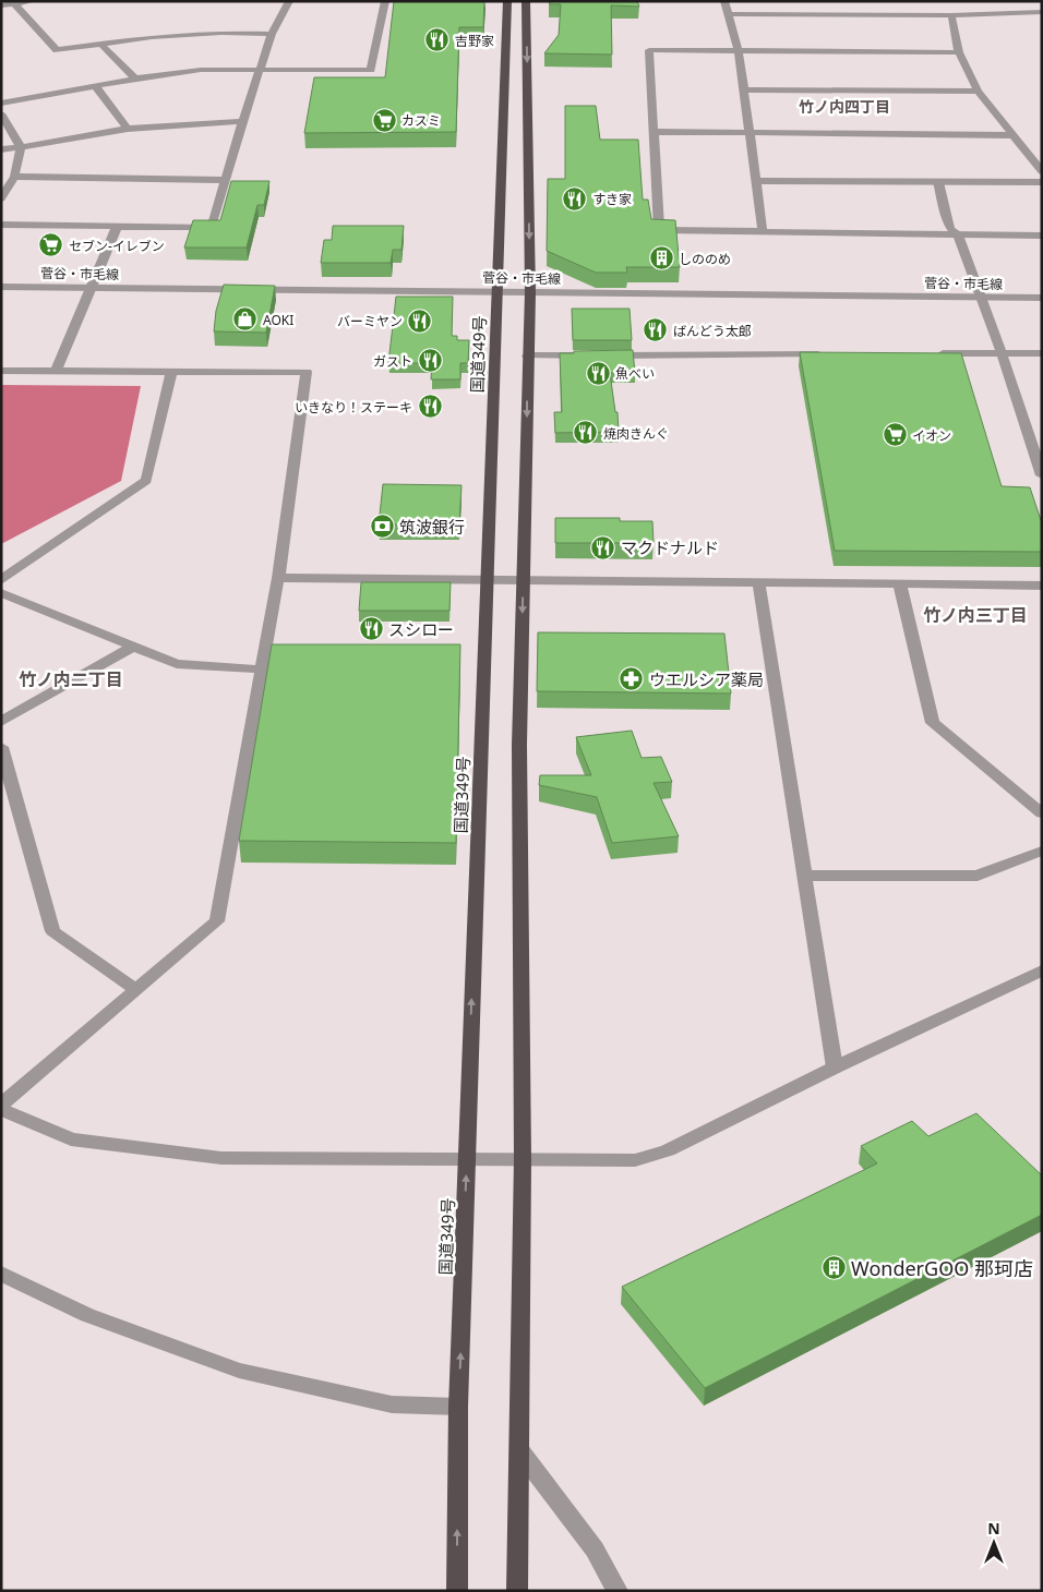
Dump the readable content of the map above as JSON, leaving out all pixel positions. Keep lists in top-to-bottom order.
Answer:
{
  "streets": {
    "highway": ["国道349号"],
    "street": ["菅谷・市毛線"]
  },
  "crossings": [
    ["菅谷・市毛線", "国道349号"]
  ],
  "districts": ["竹ノ内四丁目", "竹ノ内三丁目", "竹ノ内二丁目"],
  "places": {
    "restaurant": [
      "吉野家",
      "すき家",
      "バーミヤン",
      "ばんどう太郎",
      "ガスト",
      "魚べい",
      "いきなり！ステーキ",
      "焼肉きんぐ",
      "マクドナルド",
      "スシロー"
    ],
    "supermarket": ["カスミ", "セブン-イレブン", "イオン"],
    "building": ["しののめ", "WonderGOO 那珂店"],
    "shop": ["AOKI"],
    "bank": ["筑波銀行"],
    "pharmacy": ["ウエルシア薬局"]
  },
  "north": "top"
}
